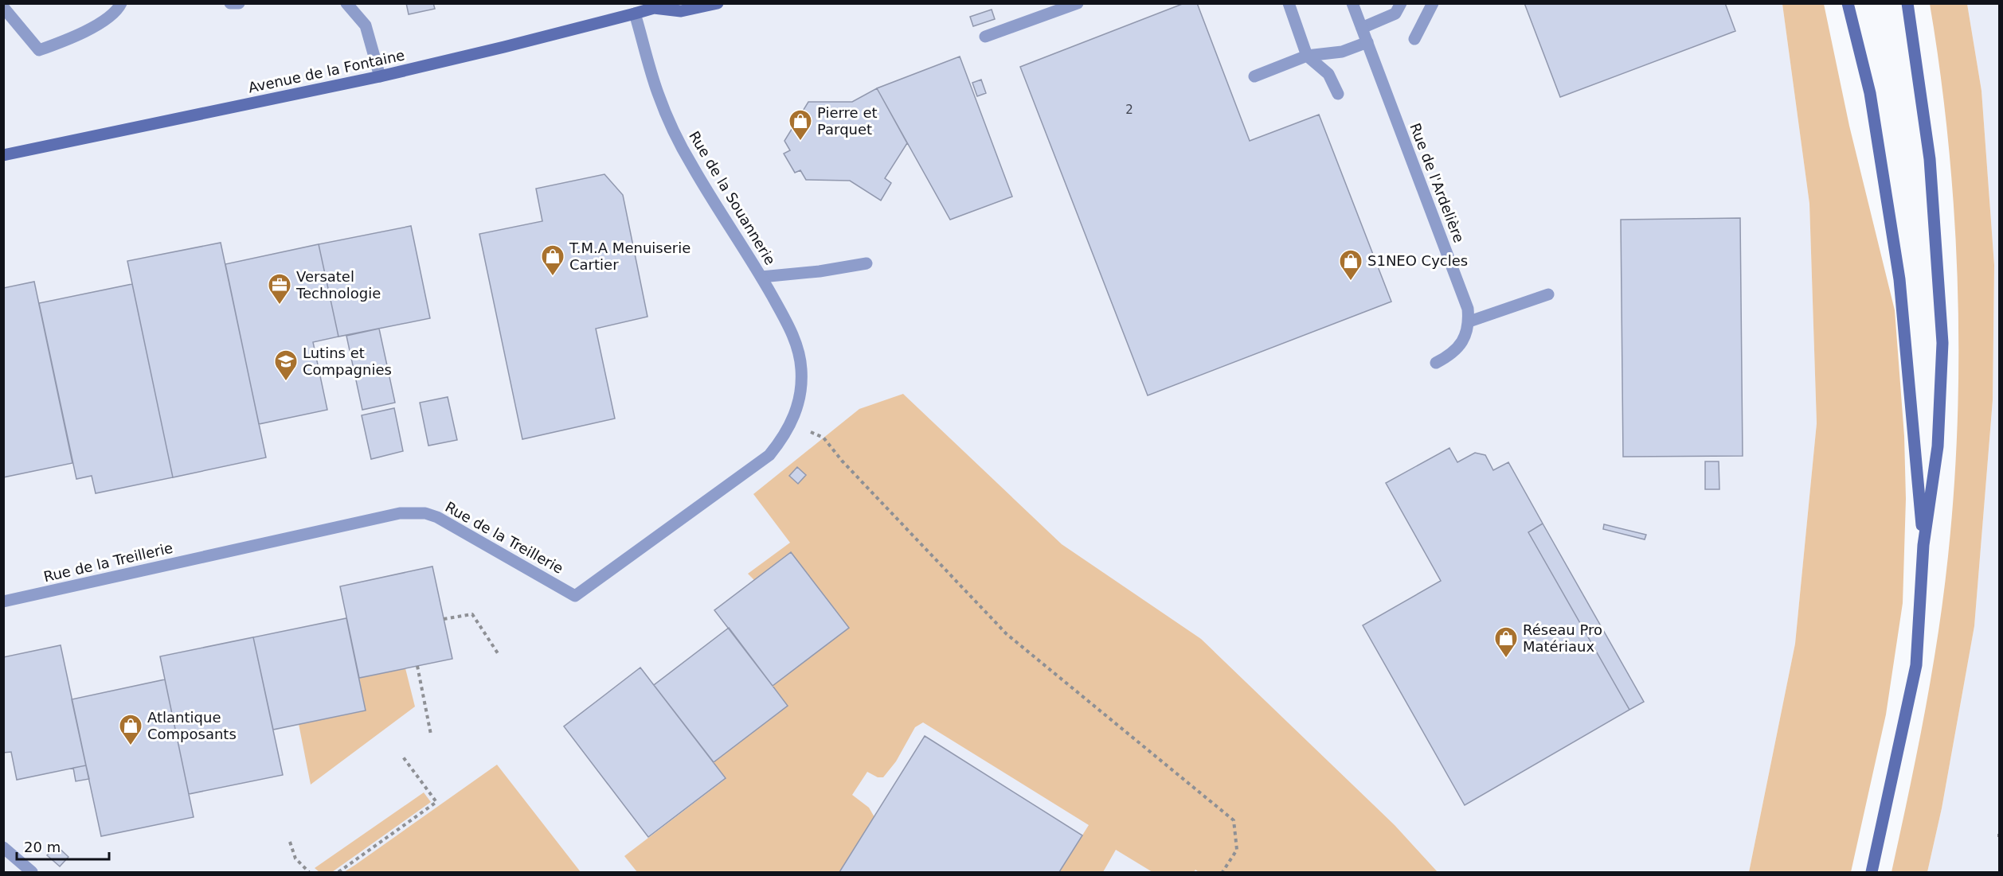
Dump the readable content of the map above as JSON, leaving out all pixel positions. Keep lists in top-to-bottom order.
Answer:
{
  "streets": {
    "main road": ["Avenue de la Fontaine"],
    "street": ["Rue de l'Ardelière", "Rue de la Souannerie", "Rue de la Treillerie"]
  },
  "crossings": [
    ["Avenue de la Fontaine", "Rue de la Souannerie"],
    ["Rue de la Souannerie", "Rue de la Treillerie"]
  ],
  "places": {
    "shop": [
      "Pierre et Parquet",
      "T.M.A Menuiserie Cartier",
      "S1NEO Cycles",
      "Réseau Pro Matériaux",
      "Atlantique Composants"
    ],
    "office": ["Versatel Technologie"],
    "school or university": ["Lutins et Compagnies"]
  },
  "house_numbers": ["2"],
  "scale_bar": "20 m"
}
